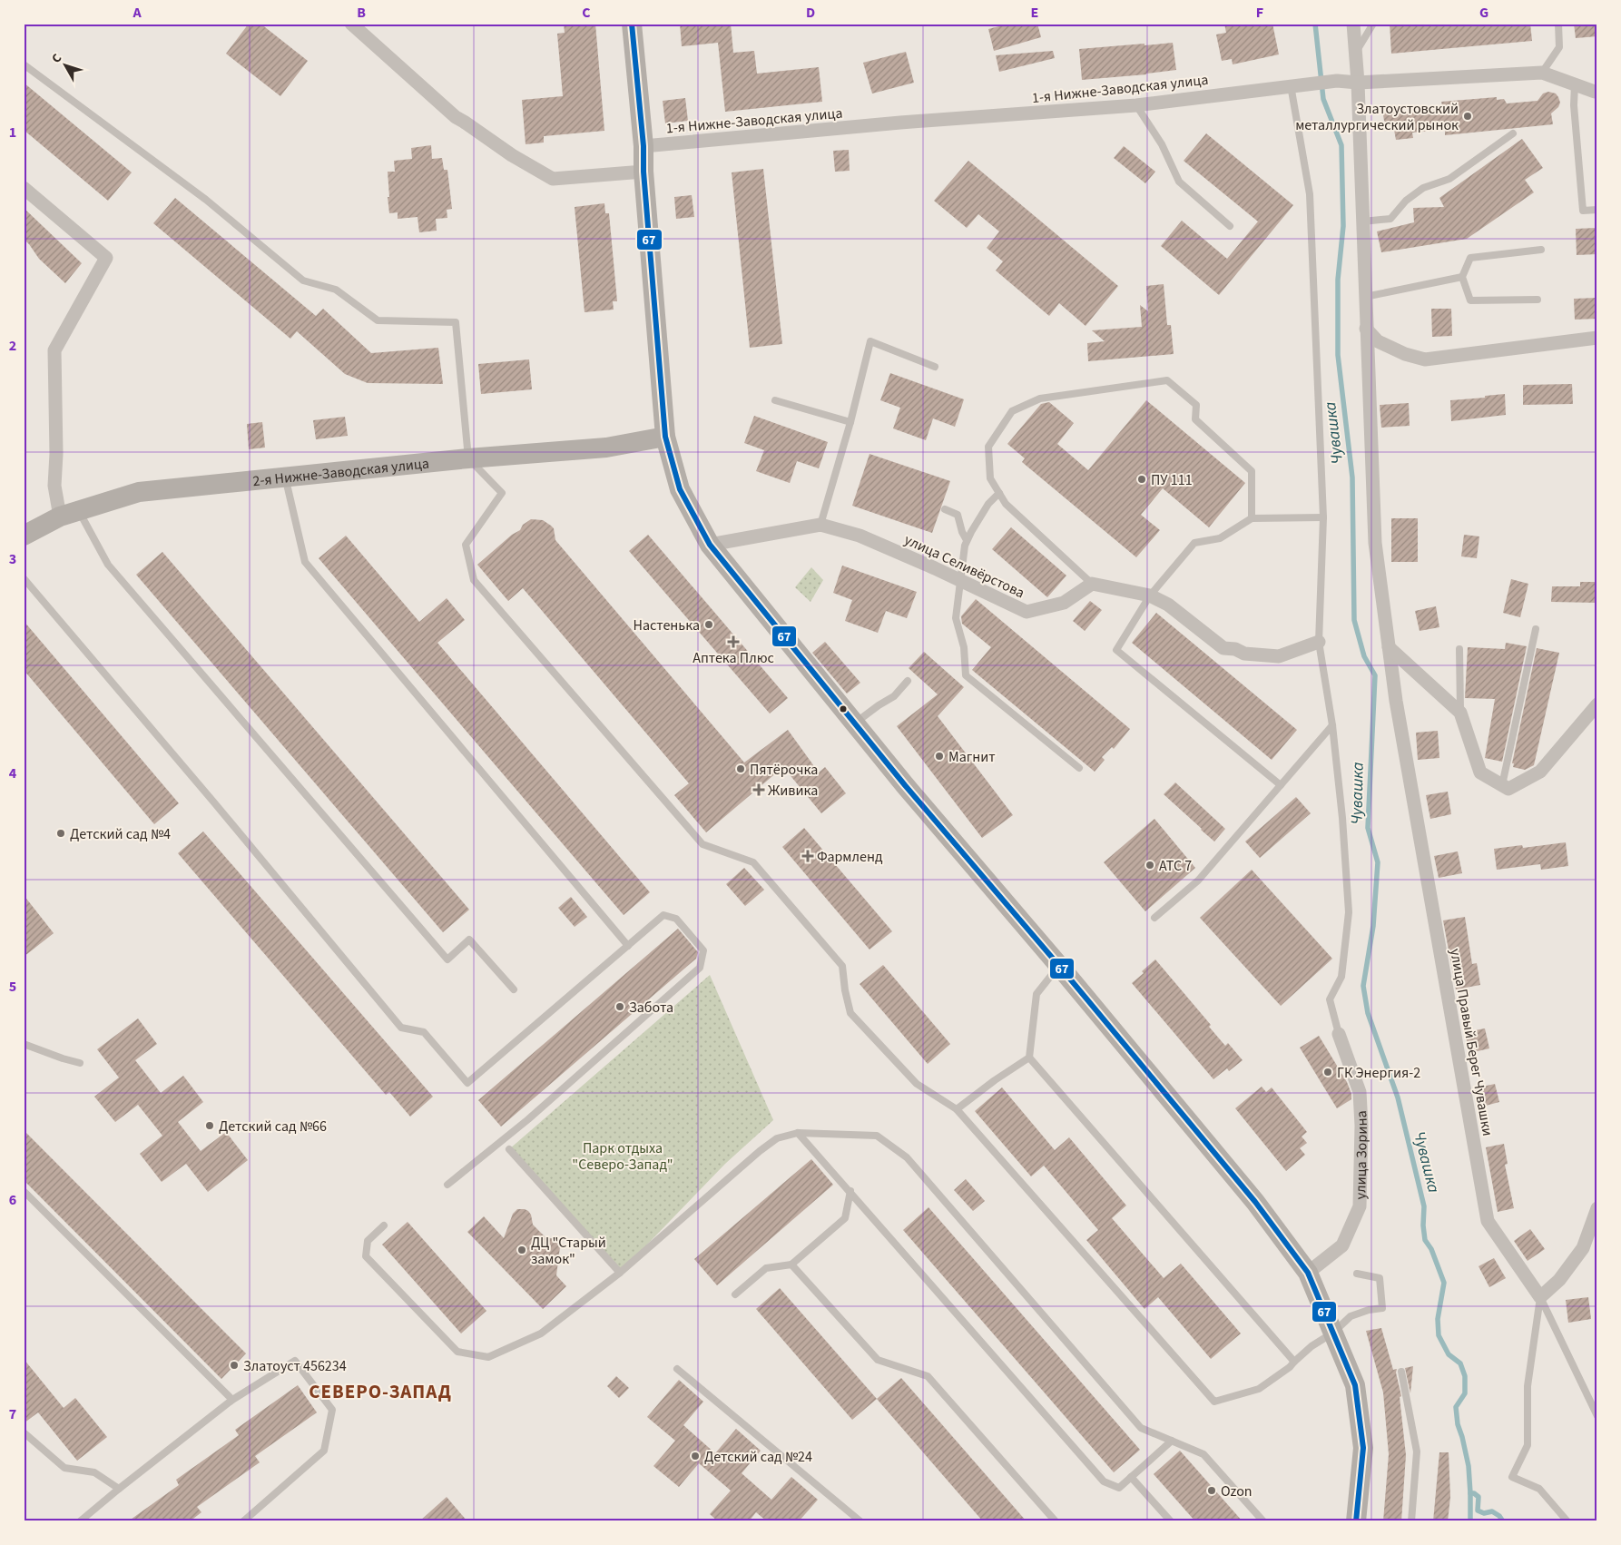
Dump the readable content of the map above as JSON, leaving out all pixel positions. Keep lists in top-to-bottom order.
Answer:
{
  "streets": {
    "main road": ["2-я Нижне-Заводская улица"],
    "street": [
      "1-я Нижне-Заводская улица",
      "улица Селивёрстова",
      "улица Правый Берег Чувашки",
      "улица Зорина"
    ]
  },
  "crossings": [
    ["1-я Нижне-Заводская улица", "улица Правый Берег Чувашки"]
  ],
  "districts": ["СЕВЕРО-ЗАПАД"],
  "water": ["Чувашка"],
  "parks": ["Парк отдыха \"Северо-Запад\""],
  "places": {
    "other": [
      "Златоустовский металлургический рынок",
      "ПУ 111",
      "Настенька",
      "Магнит",
      "Пятёрочка",
      "Детский сад №4",
      "АТС 7",
      "Забота",
      "ГК Энергия-2",
      "Детский сад №66",
      "ДЦ \"Старый замок\"",
      "Златоуст 456234",
      "Детский сад №24",
      "Ozon"
    ],
    "health": ["Аптека Плюс", "Живика", "Фармленд"]
  },
  "lines": ["transit line 67"],
  "north": "top left",
  "grid": {
    "columns": [
      "A",
      "B",
      "C",
      "D",
      "E",
      "F",
      "G"
    ],
    "rows": [
      "1",
      "2",
      "3",
      "4",
      "5",
      "6",
      "7"
    ]
  }
}
